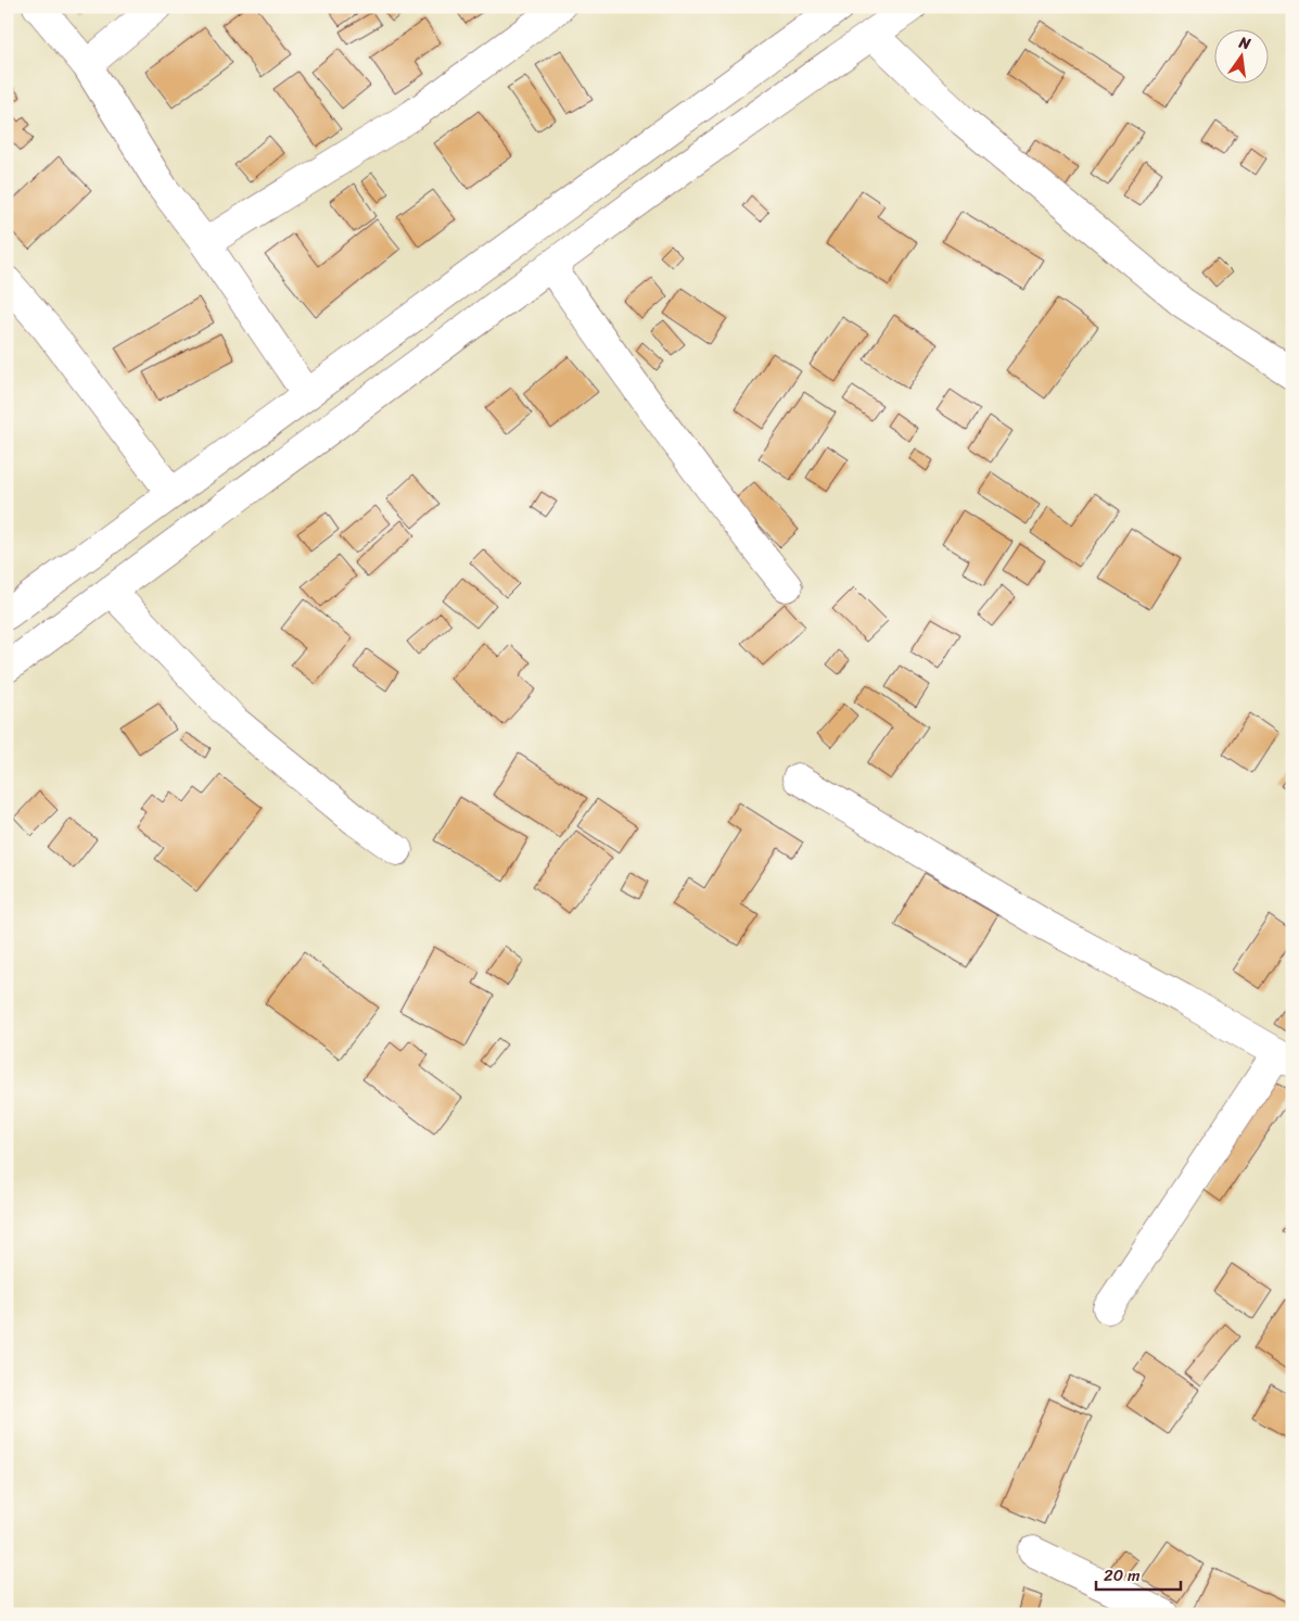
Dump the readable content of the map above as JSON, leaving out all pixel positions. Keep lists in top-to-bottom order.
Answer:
{
  "scale_bar": "20 m",
  "north": "top"
}
